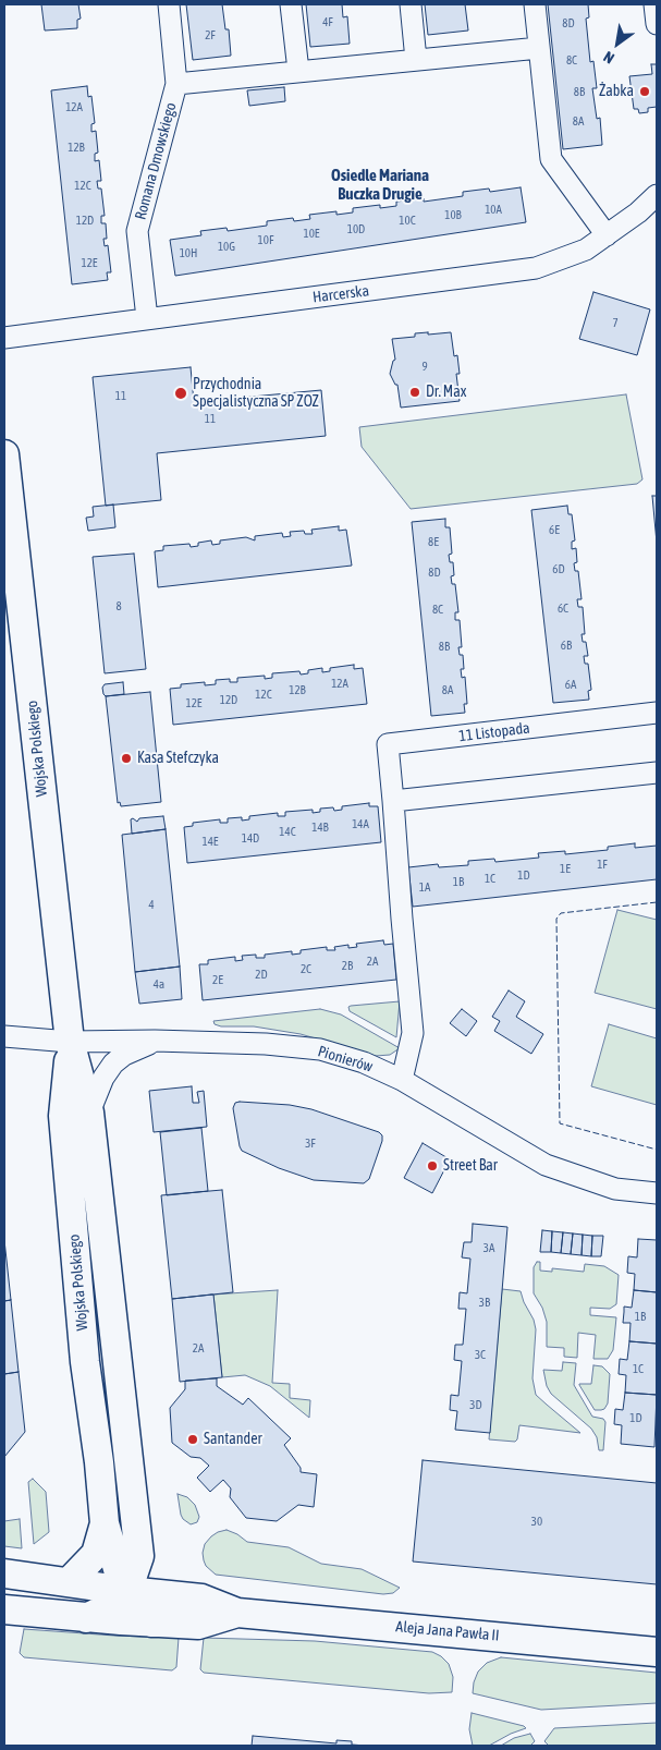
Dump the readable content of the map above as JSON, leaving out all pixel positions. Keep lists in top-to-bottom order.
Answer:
{
  "streets": {
    "street": [
      "Romana Dmowskiego",
      "Harcerska",
      "11 Listopada",
      "Wojska Polskiego",
      "Pionierów",
      "Aleja Jana Pawła II"
    ]
  },
  "crossings": [
    ["Romana Dmowskiego", "Harcerska"],
    ["11 Listopada", "Pionierów"],
    ["Wojska Polskiego", "Pionierów"],
    ["Wojska Polskiego", "Aleja Jana Pawła II"]
  ],
  "districts": ["Osiedle Mariana Buczka Drugie"],
  "places": [
    "Żabka",
    "Dr. Max",
    "Przychodnia Specjalistyczna SP ZOZ",
    "Kasa Stefczyka",
    "Street Bar",
    "Santander"
  ],
  "house_numbers": [
    "4F",
    "8D",
    "2F",
    "8C",
    "8B",
    "12A",
    "8A",
    "12B",
    "12C",
    "10A",
    "10B",
    "12D",
    "10C",
    "10D",
    "10E",
    "10F",
    "10G",
    "10H",
    "12E",
    "7",
    "9",
    "11",
    "11",
    "6E",
    "8E",
    "6D",
    "8D",
    "8",
    "6C",
    "8C",
    "6B",
    "8B",
    "12A",
    "6A",
    "12B",
    "8A",
    "12C",
    "12D",
    "12E",
    "14A",
    "14B",
    "14C",
    "14D",
    "14E",
    "1F",
    "1E",
    "1D",
    "1C",
    "1B",
    "1A",
    "4",
    "2A",
    "2B",
    "2C",
    "2D",
    "2E",
    "4a",
    "3F",
    "3A",
    "3B",
    "1B",
    "2A",
    "3C",
    "1C",
    "3D",
    "1D",
    "30"
  ],
  "north": "bottom left"
}
